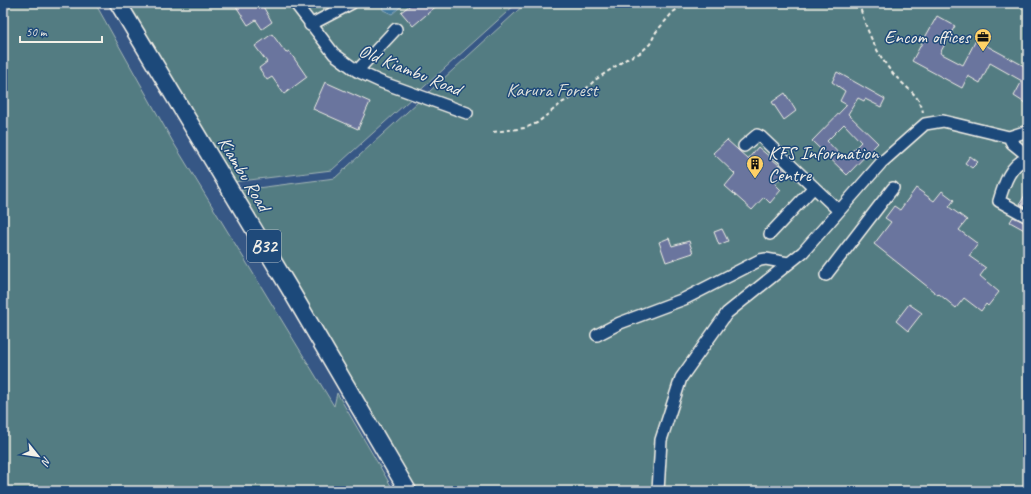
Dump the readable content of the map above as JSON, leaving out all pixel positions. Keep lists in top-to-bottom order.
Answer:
{
  "streets": {
    "highway": ["Kiambu Road", "B32"],
    "street": ["Old Kiambu Road"]
  },
  "parks": ["Karura Forest"],
  "places": {
    "office": ["Encom offices"],
    "building": ["KFS Information Centre"]
  },
  "scale_bar": "50 m",
  "north": "bottom right"
}
